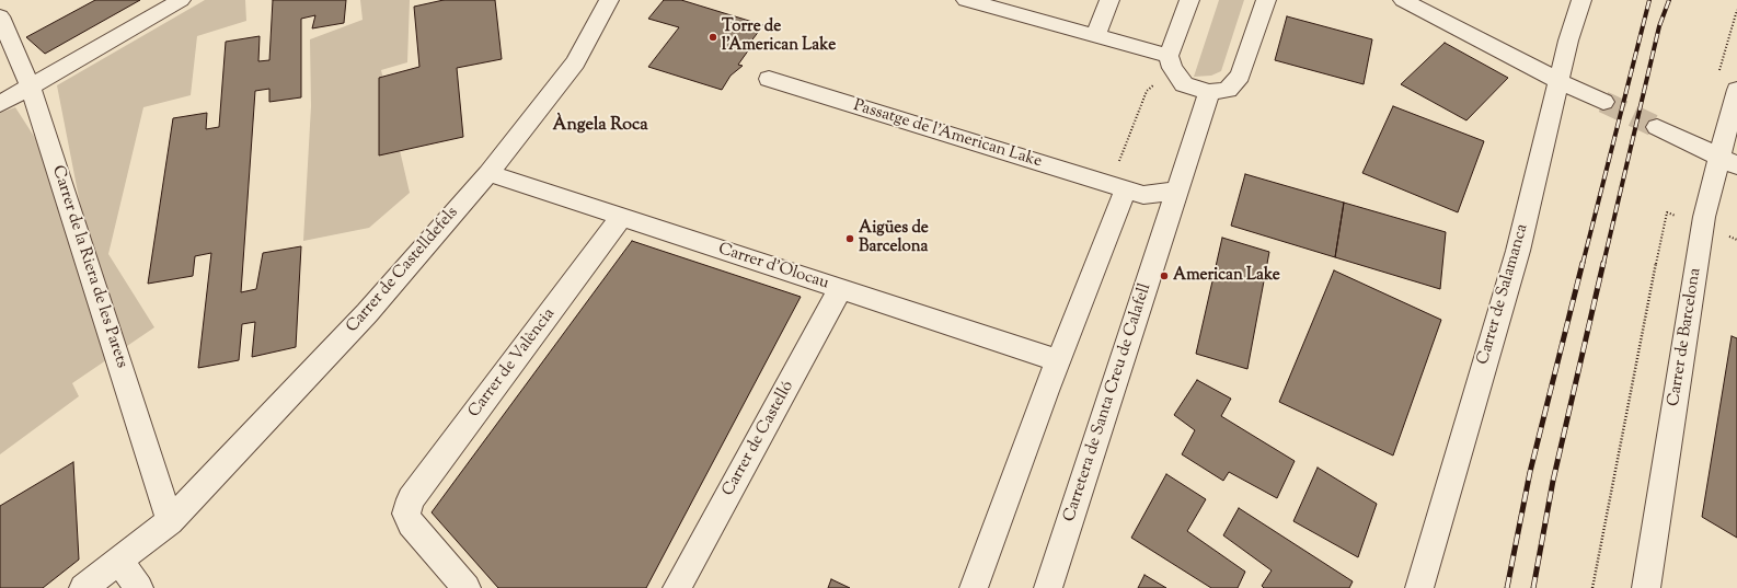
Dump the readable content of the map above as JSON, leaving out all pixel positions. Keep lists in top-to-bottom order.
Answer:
{
  "streets": {
    "street": [
      "Passatge de l'American Lake",
      "Carrer de la Riera de les Parets",
      "Carrer d'Olocau",
      "Carrer de Castelldefels",
      "Carrer de Salamanca",
      "Carrer de Barcelona",
      "Carrer de València",
      "Carretera de Santa Creu de Calafell",
      "Carrer de Castelló"
    ]
  },
  "crossings": [
    ["Passatge de l'American Lake", "Carretera de Santa Creu de Calafell"],
    ["Carrer de la Riera de les Parets", "Carrer de Castelldefels"],
    ["Carrer d'Olocau", "Carrer de Castelldefels"],
    ["Carrer d'Olocau", "Carrer de València"],
    ["Carrer d'Olocau", "Carrer de Castelló"]
  ],
  "districts": ["Àngela Roca"],
  "places": ["Torre de l'American Lake", "Aigües de Barcelona", "American Lake"]
}
